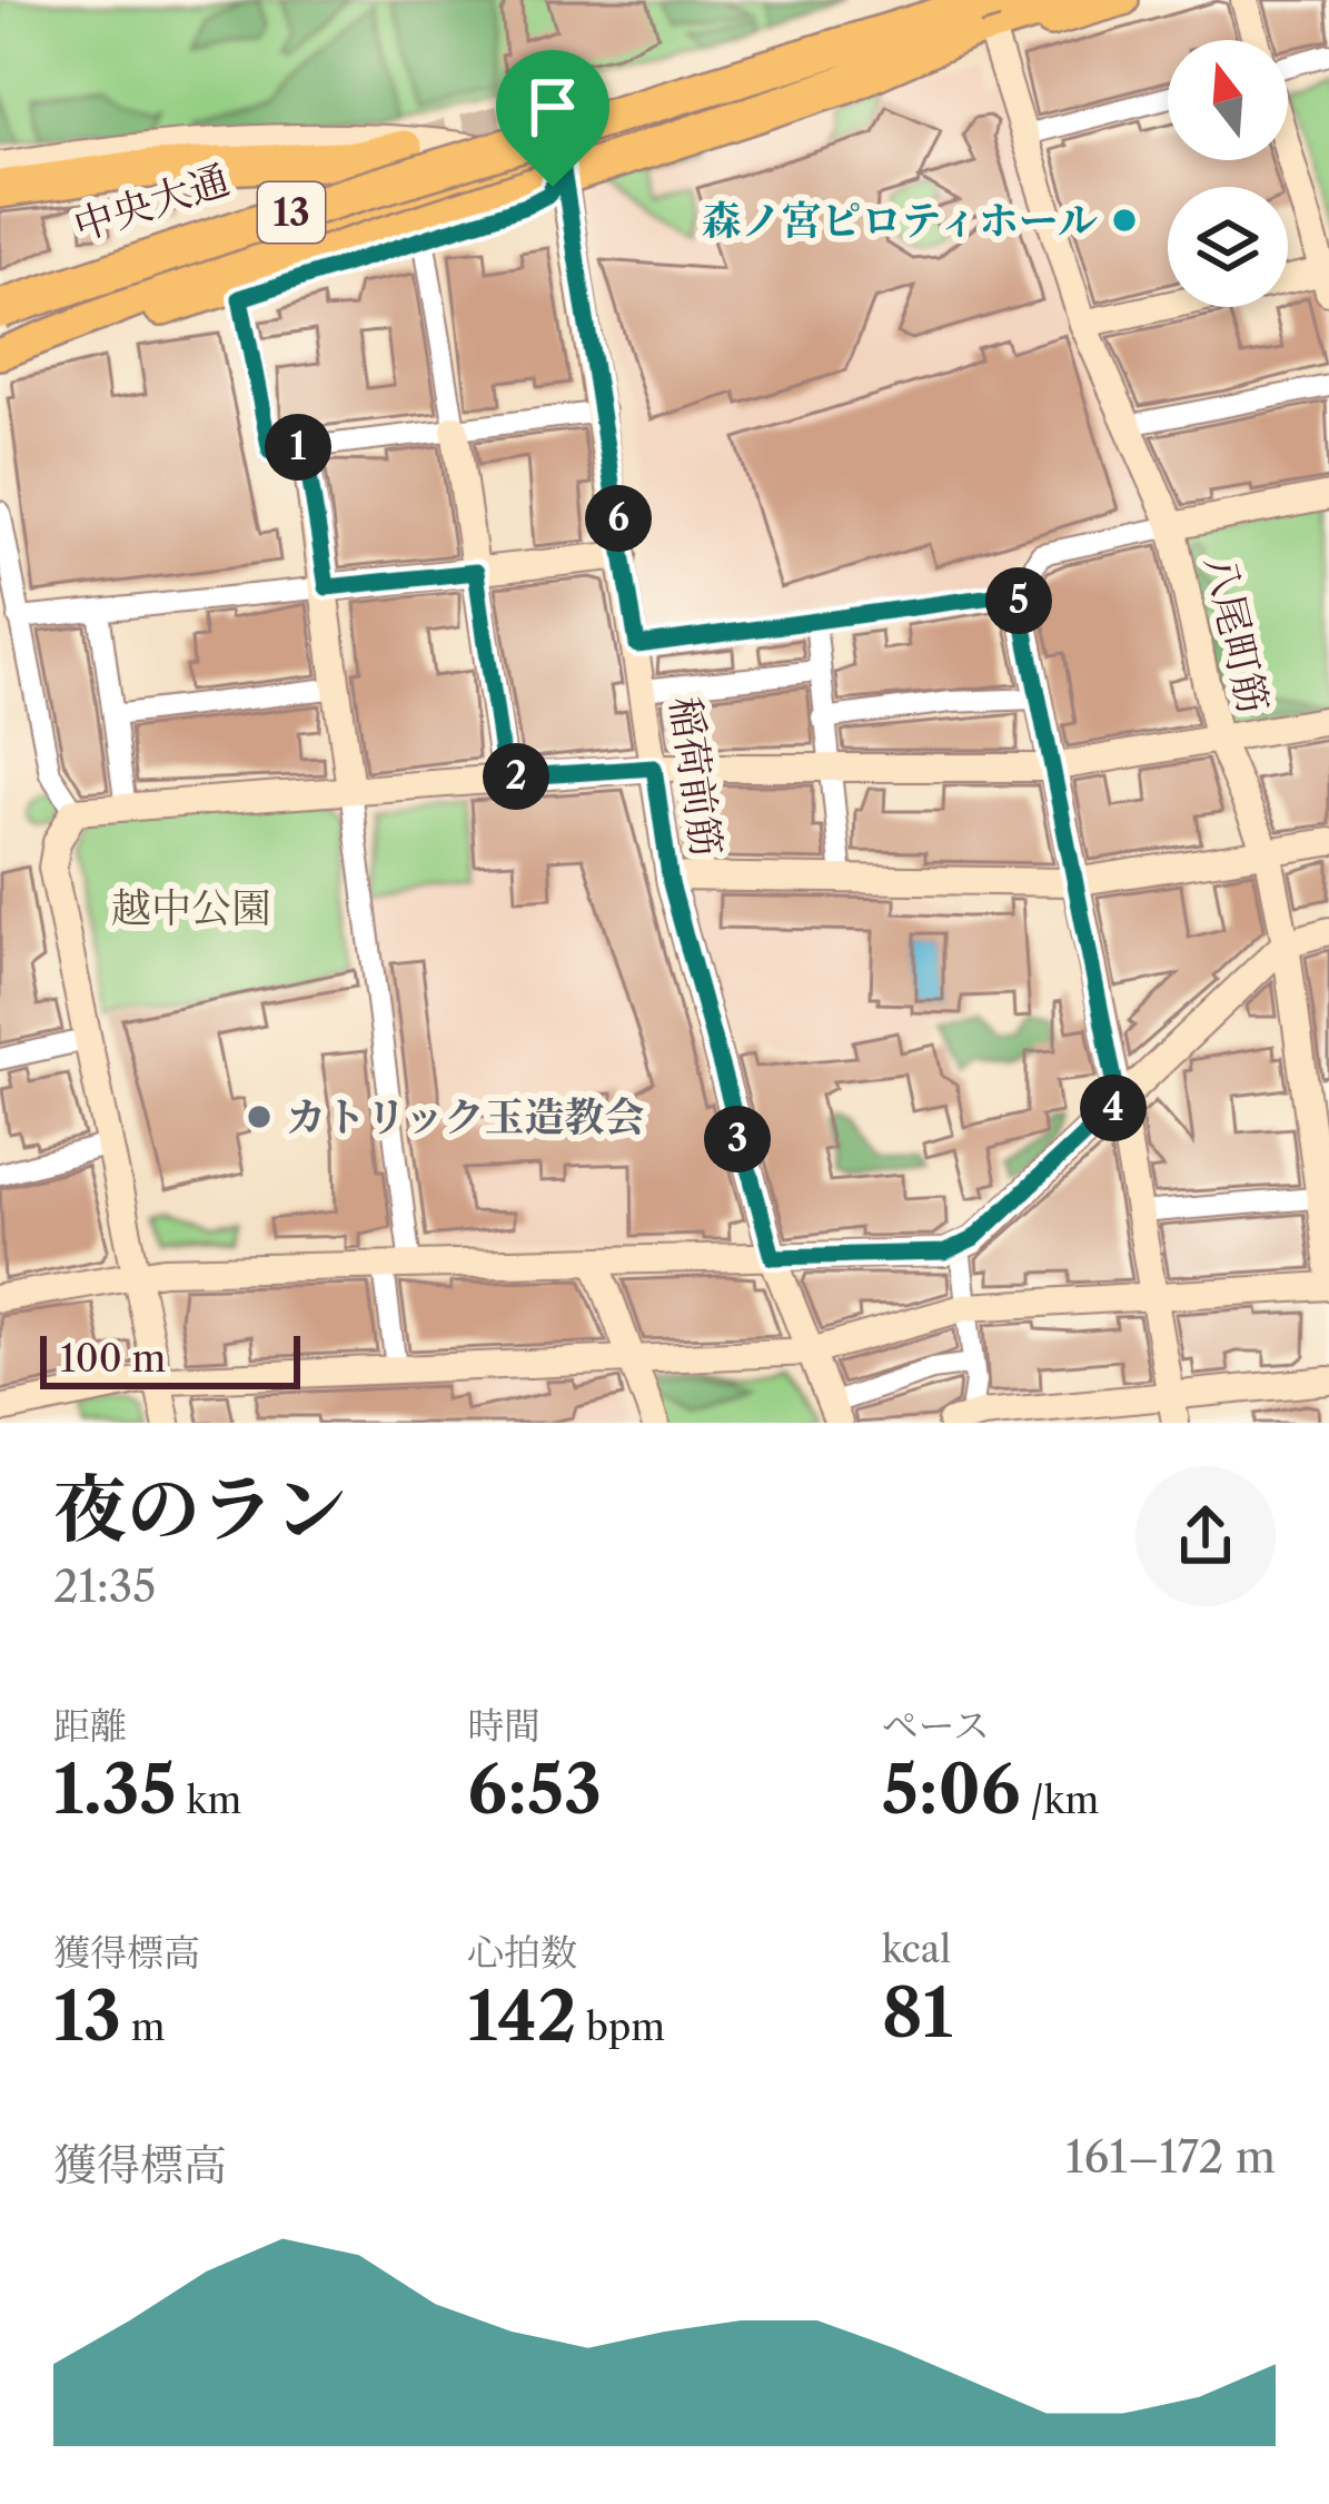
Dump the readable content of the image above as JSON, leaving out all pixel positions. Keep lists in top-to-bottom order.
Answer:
{
  "streets": {
    "highway": ["13"],
    "main road": ["中央大通"],
    "street": ["八尾町筋", "稲荷前筋"]
  },
  "crossings": [
    ["中央大通", "13"],
    ["中央大通", "八尾町筋"],
    ["中央大通", "稲荷前筋"],
    ["13", "八尾町筋"]
  ],
  "parks": ["越中公園"],
  "places": ["森ノ宮ピロティホール", "カトリック玉造教会"],
  "scale_bar": "100 m",
  "north": "top",
  "page": {
    "pins": [
      "1",
      "6",
      "5",
      "2",
      "4",
      "3"
    ],
    "scale": "100 m",
    "heading": ["夜のラン", "21:35"],
    "stats": [
      ["距離", "1.35 km"],
      ["時間", "6:53"],
      ["ペース", "5:06 /km"],
      ["獲得標高", "13 m"],
      ["心拍数", "142 bpm"],
      ["kcal", "81"]
    ],
    "chart": ["獲得標高", "161–172 m"]
  }
}
